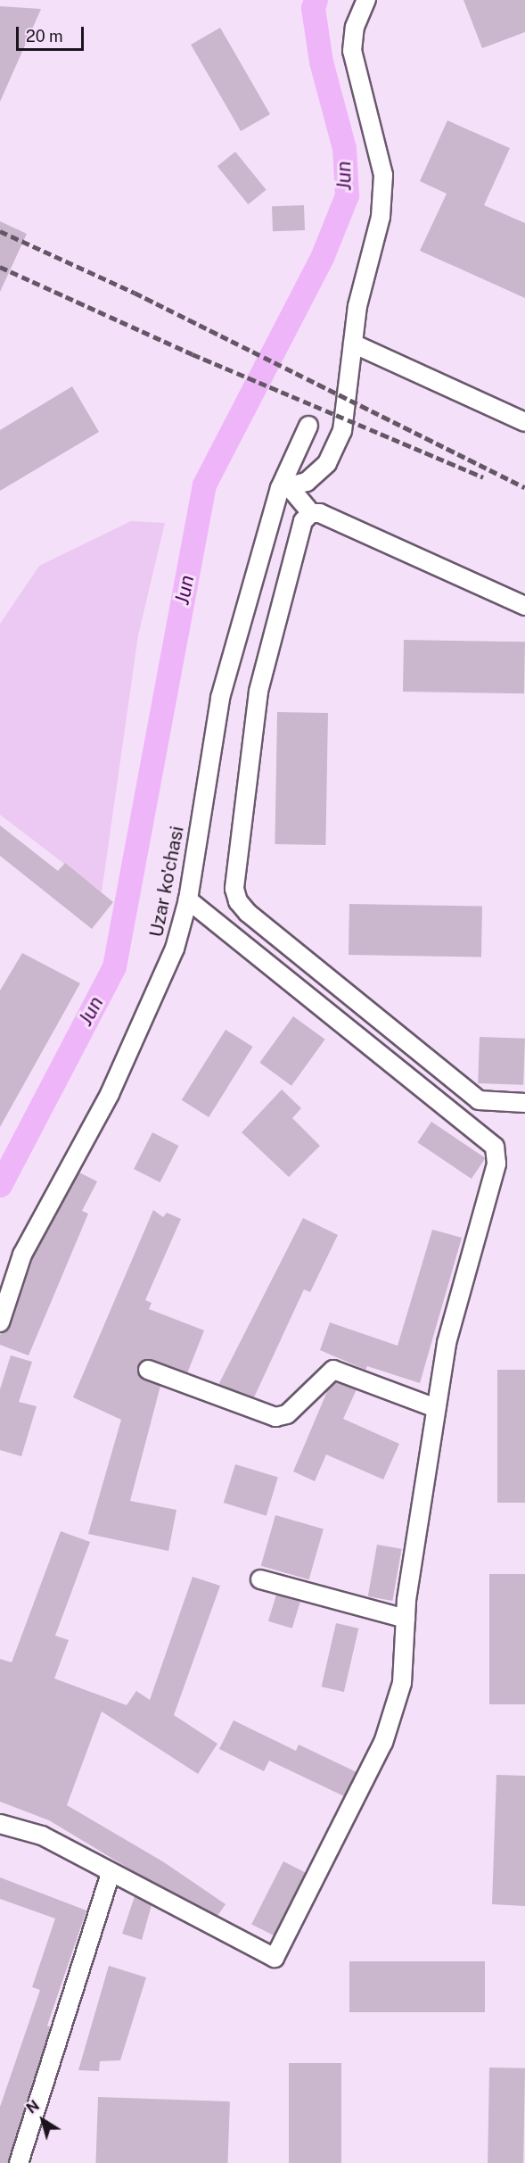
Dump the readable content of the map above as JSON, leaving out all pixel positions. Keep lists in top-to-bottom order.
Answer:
{
  "streets": {
    "street": ["Uzar ko'chasi"]
  },
  "water": ["Jun"],
  "scale_bar": "20 m",
  "north": "top left"
}
